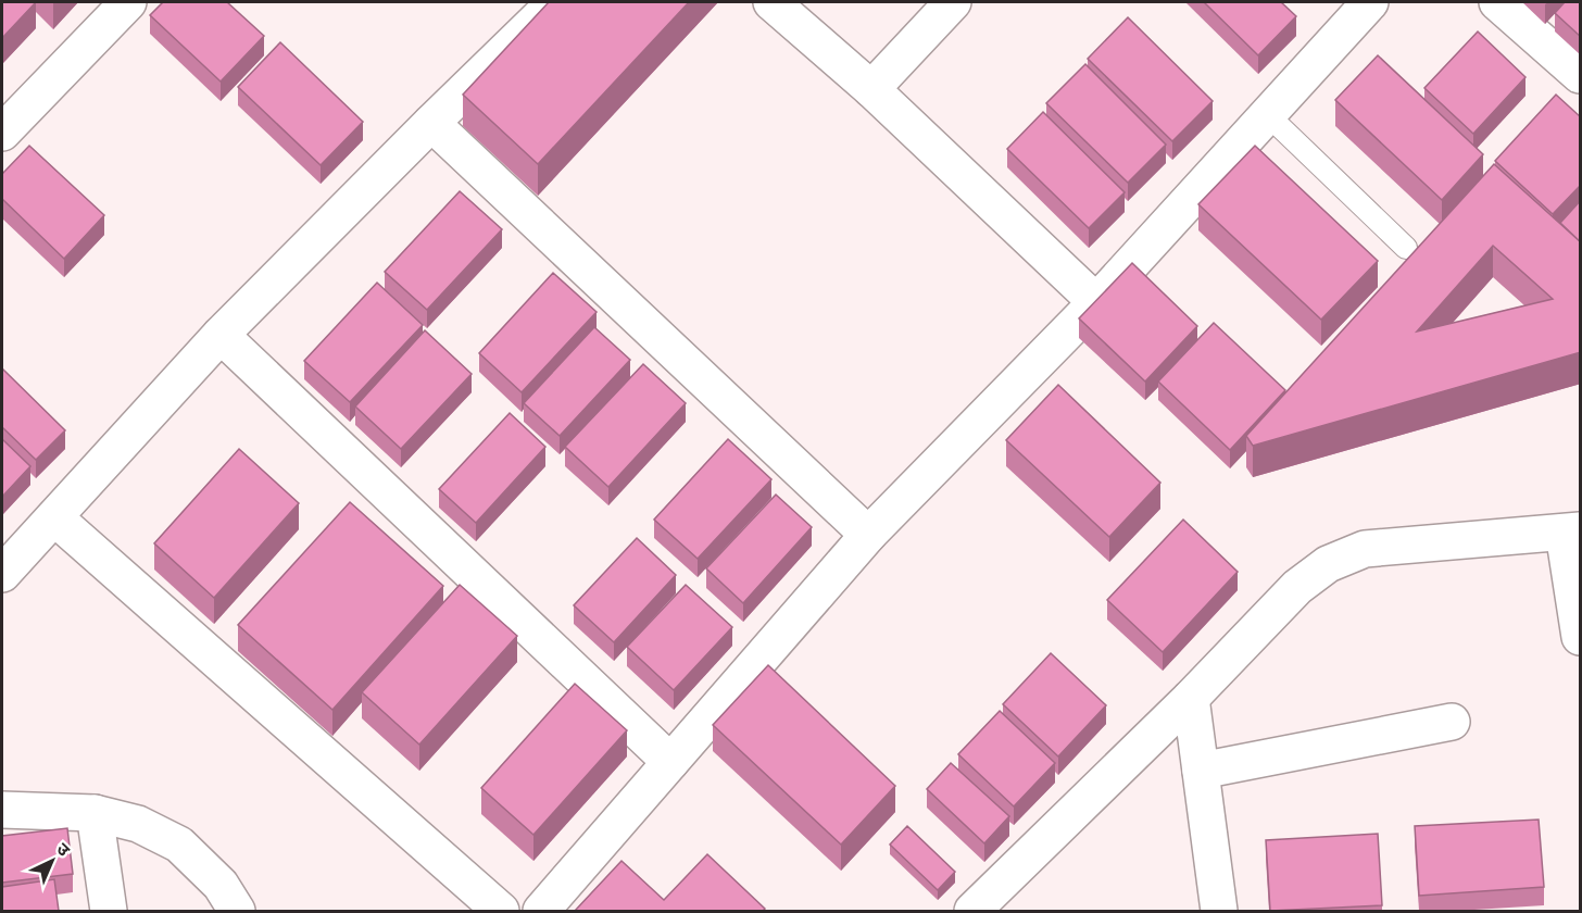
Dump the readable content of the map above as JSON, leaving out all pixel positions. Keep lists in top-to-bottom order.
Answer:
{
  "north": "top right"
}
